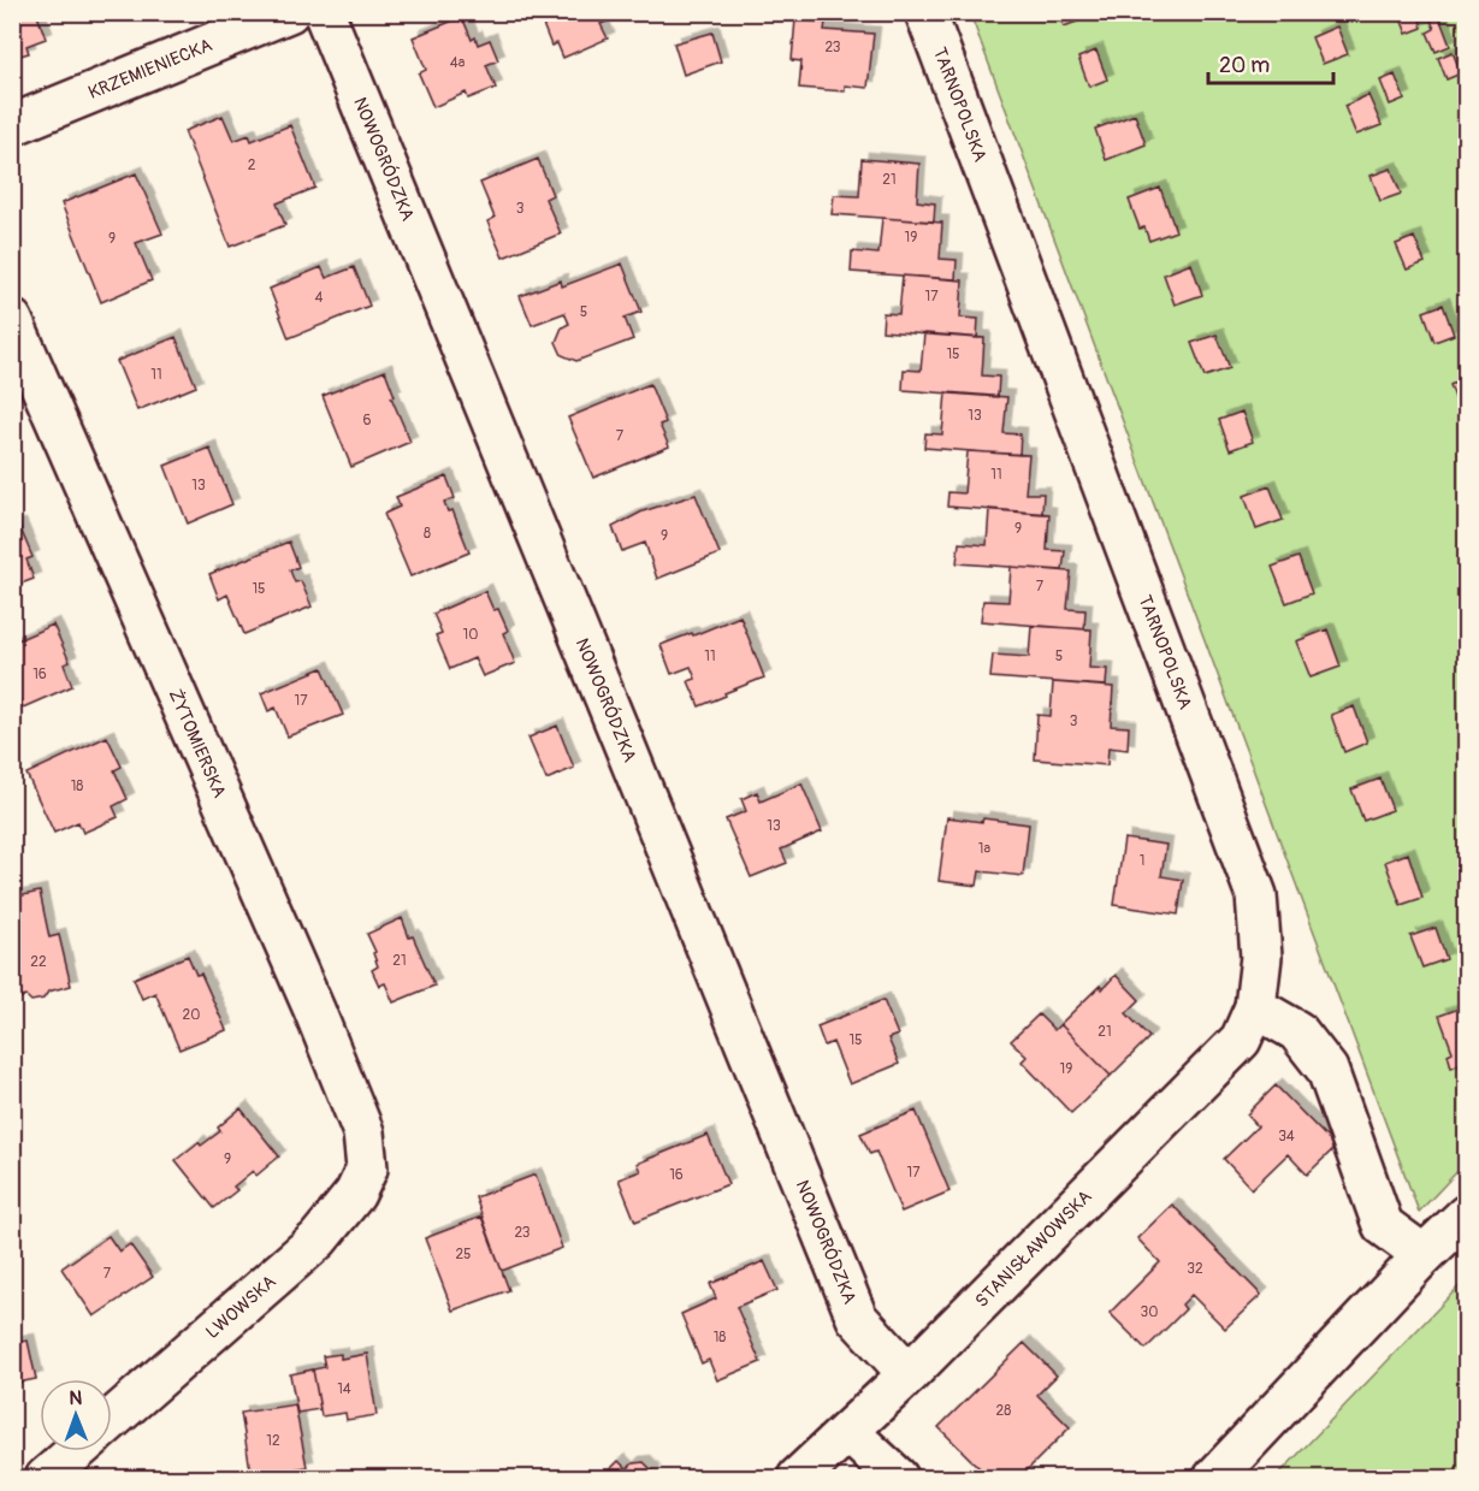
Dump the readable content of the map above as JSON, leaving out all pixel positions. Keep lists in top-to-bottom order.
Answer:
{
  "streets": {
    "street": [
      "KRZEMIENIECKA",
      "TARNOPOLSKA",
      "NOWOGRÓDZKA",
      "ŻYTOMIERSKA",
      "STANISŁAWOWSKA",
      "LWOWSKA"
    ]
  },
  "crossings": [
    ["TARNOPOLSKA", "STANISŁAWOWSKA"],
    ["NOWOGRÓDZKA", "STANISŁAWOWSKA"],
    ["ŻYTOMIERSKA", "LWOWSKA"]
  ],
  "house_numbers": [
    "23",
    "4a",
    "2",
    "21",
    "3",
    "19",
    "9",
    "17",
    "4",
    "5",
    "15",
    "11",
    "13",
    "6",
    "7",
    "11",
    "13",
    "9",
    "8",
    "9",
    "7",
    "15",
    "10",
    "11",
    "5",
    "16",
    "17",
    "3",
    "18",
    "13",
    "1a",
    "1",
    "21",
    "22",
    "20",
    "21",
    "15",
    "19",
    "34",
    "9",
    "17",
    "16",
    "23",
    "25",
    "32",
    "7",
    "30",
    "18",
    "14",
    "28",
    "12"
  ],
  "scale_bar": "20 m",
  "north": "top"
}
